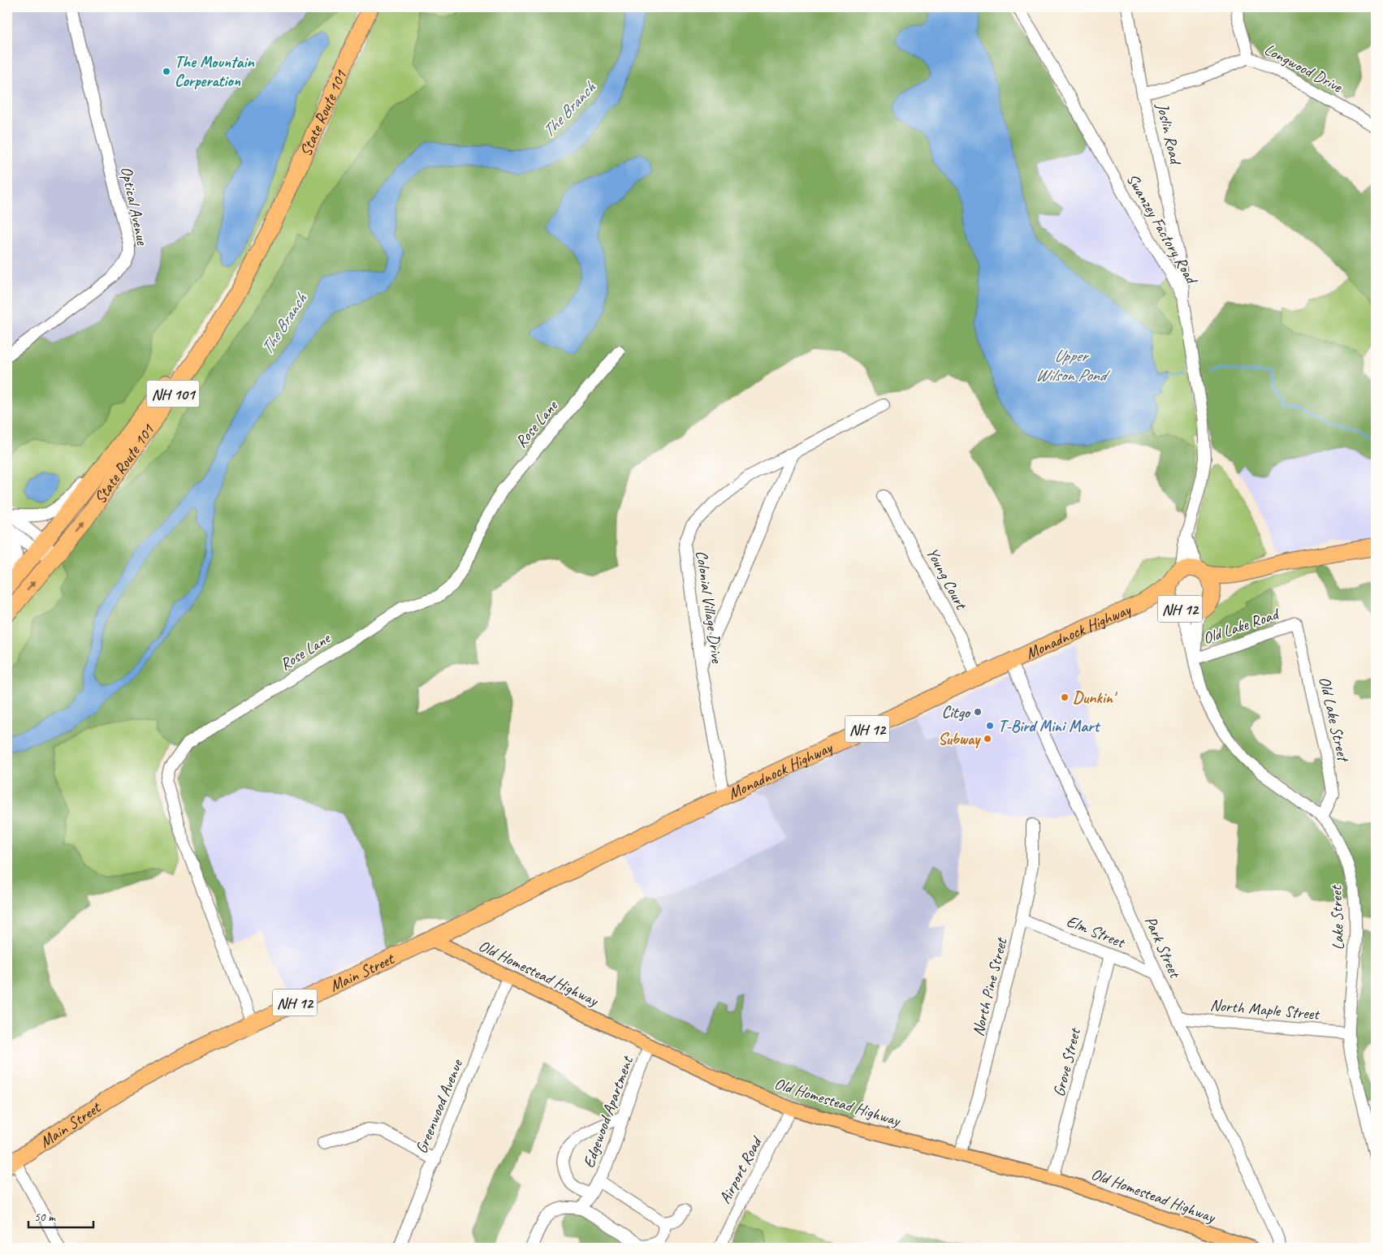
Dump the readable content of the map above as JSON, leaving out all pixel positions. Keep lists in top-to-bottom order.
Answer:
{
  "streets": {
    "highway": [
      "State Route 101",
      "NH 101",
      "NH 12",
      "Monadnock Highway",
      "Main Street"
    ],
    "main road": ["Old Homestead Highway"],
    "street": [
      "Longwood Drive",
      "Joslin Road",
      "Optical Avenue",
      "Swanzey Factory Road",
      "Rose Lane",
      "Young Court",
      "Colonial Village Drive",
      "Old Lake Road",
      "Old Lake Street",
      "Lake Street",
      "Elm Street",
      "Park Street",
      "North Pine Street",
      "North Maple Street",
      "Grove Street",
      "Greenwood Avenue",
      "Edgewood Apartment",
      "Airport Road"
    ]
  },
  "crossings": [
    ["Longwood Drive", "Joslin Road"],
    ["Joslin Road", "Swanzey Factory Road"],
    ["Swanzey Factory Road", "NH 12"],
    ["Swanzey Factory Road", "Monadnock Highway"],
    ["Swanzey Factory Road", "Lake Street"],
    ["Rose Lane", "Main Street"],
    ["Young Court", "Monadnock Highway"],
    ["Colonial Village Drive", "Monadnock Highway"],
    ["NH 12", "Monadnock Highway"],
    ["NH 12", "Lake Street"],
    ["Old Lake Road", "Old Lake Street"],
    ["Old Lake Road", "Lake Street"],
    ["Monadnock Highway", "Lake Street"],
    ["Monadnock Highway", "Park Street"],
    ["Monadnock Highway", "Main Street"],
    ["Old Lake Street", "Lake Street"],
    ["Lake Street", "North Maple Street"],
    ["Elm Street", "Park Street"],
    ["Elm Street", "North Pine Street"],
    ["Elm Street", "Grove Street"],
    ["Park Street", "North Maple Street"],
    ["Main Street", "Old Homestead Highway"],
    ["Old Homestead Highway", "North Pine Street"],
    ["Old Homestead Highway", "Grove Street"],
    ["Old Homestead Highway", "Greenwood Avenue"],
    ["Old Homestead Highway", "Edgewood Apartment"],
    ["Old Homestead Highway", "Airport Road"]
  ],
  "water": ["The Branch", "Upper Wilson Pond"],
  "places": [
    "The Mountain Corperation",
    "Dunkin'",
    "Citgo",
    "T-Bird Mini Mart",
    "Subway"
  ],
  "scale_bar": "50 m"
}
